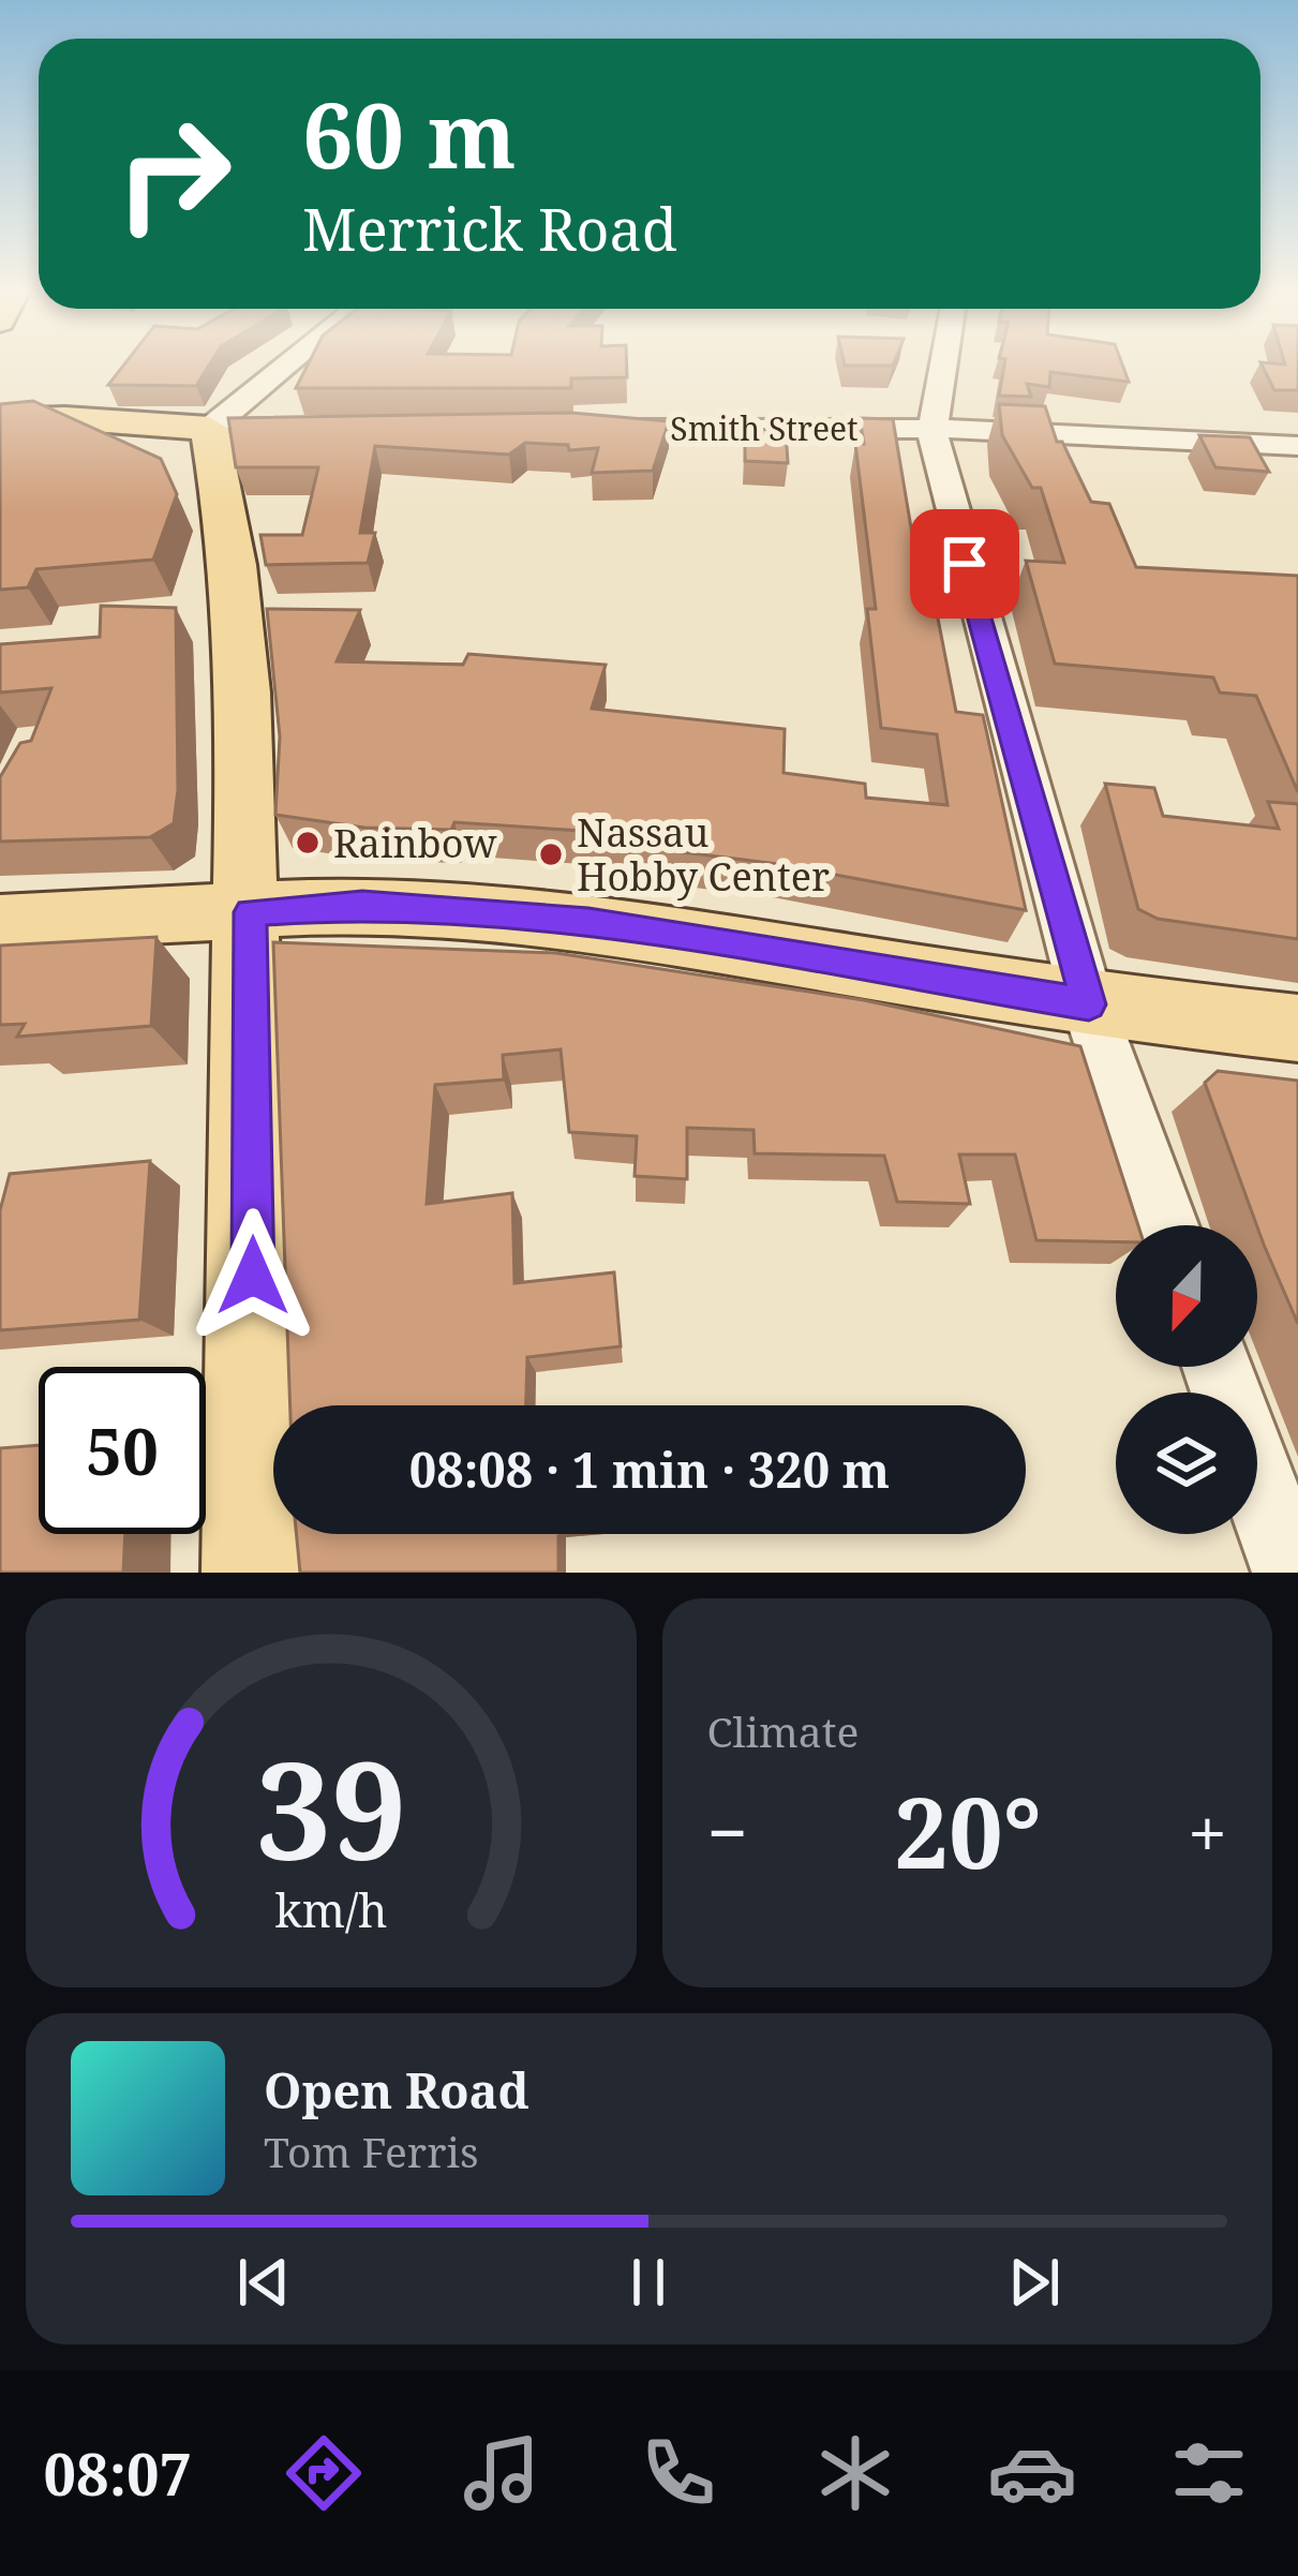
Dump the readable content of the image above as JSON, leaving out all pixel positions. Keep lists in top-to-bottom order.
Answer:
{
  "streets": {
    "street": ["Smith Street"]
  },
  "places": ["Rainbow", "Nassau Hobby Center"],
  "north": "bottom",
  "page": {
    "turn": ["60 m", "Merrick Road"],
    "limit": "50",
    "trip": "08:08 · 1 min · 320 m",
    "tile": "Climate",
    "heat": ["−", "20°", "+"],
    "song": ["Open Road", "Tom Ferris"],
    "tabs": "08:07",
    "gauge": ["39", "km/h"]
  }
}
